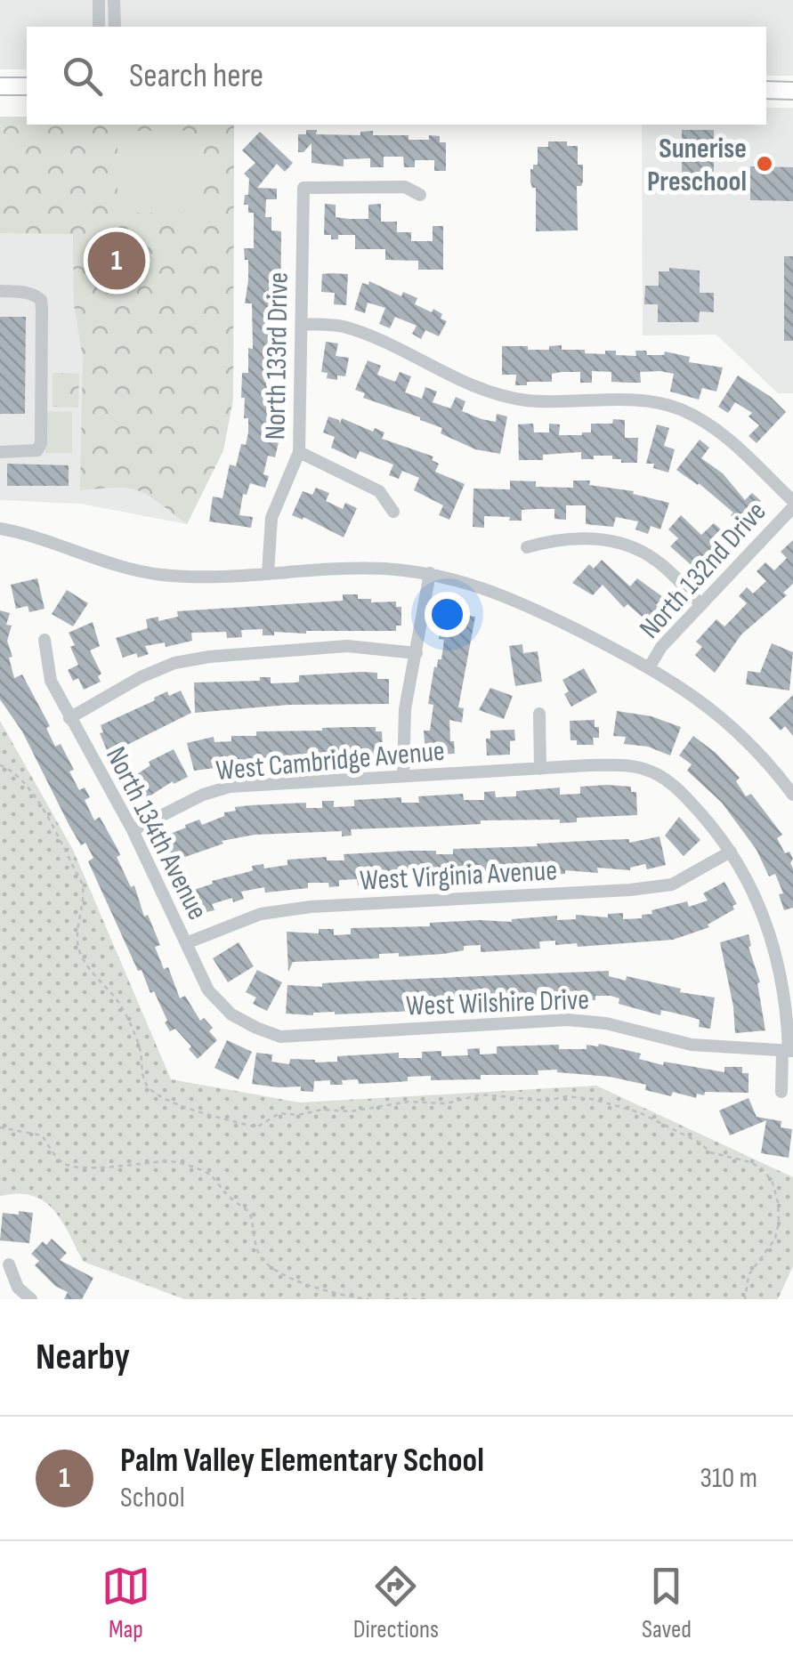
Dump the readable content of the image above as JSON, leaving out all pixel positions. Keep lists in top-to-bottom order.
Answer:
{
  "streets": {
    "street": [
      "North 133rd Drive",
      "North 132nd Drive",
      "West Cambridge Avenue",
      "North 134th Avenue",
      "West Virginia Avenue",
      "West Wilshire Drive"
    ]
  },
  "crossings": [
    ["West Cambridge Avenue", "North 134th Avenue"],
    ["West Cambridge Avenue", "West Virginia Avenue"],
    ["North 134th Avenue", "West Virginia Avenue"],
    ["North 134th Avenue", "West Wilshire Drive"]
  ],
  "places": ["Sunerise Preschool"],
  "page": {
    "search": "Search here",
    "pins": "1",
    "heading": "Nearby",
    "list": [
      {
        "mark": "1",
        "name": "Palm Valley Elementary School",
        "note": "School",
        "value": "310 m"
      }
    ],
    "nav": ["Map", "Directions", "Saved"]
  }
}
